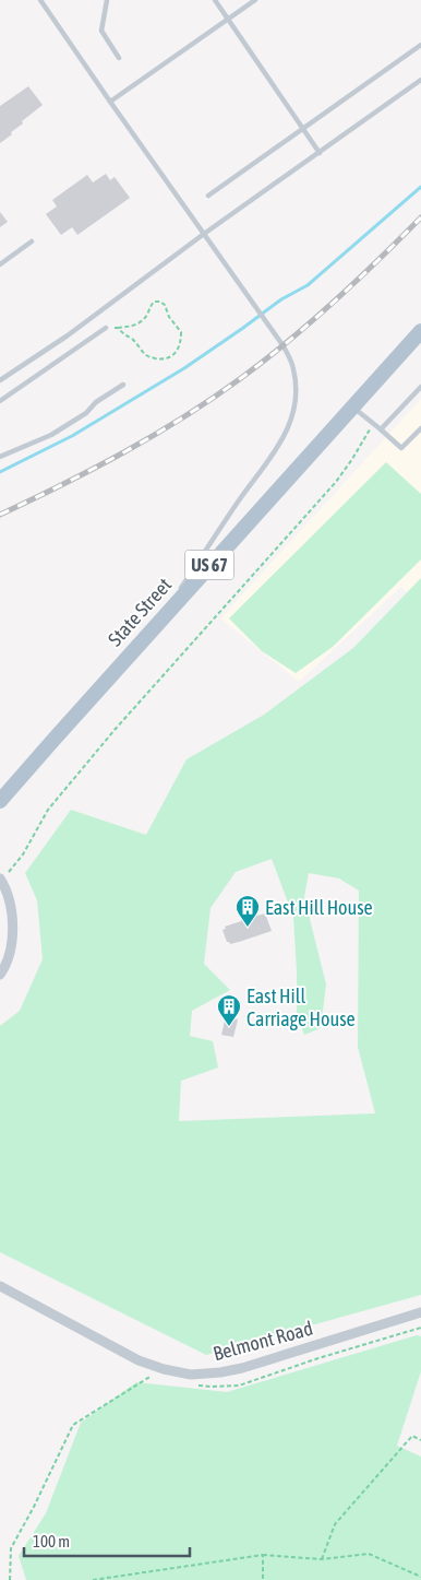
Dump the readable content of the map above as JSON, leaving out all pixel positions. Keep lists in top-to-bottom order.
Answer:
{
  "streets": {
    "main road": ["US 67", "State Street"],
    "street": ["Belmont Road"]
  },
  "places": {
    "building": ["East Hill House", "East Hill Carriage House"]
  },
  "scale_bar": "100 m"
}
